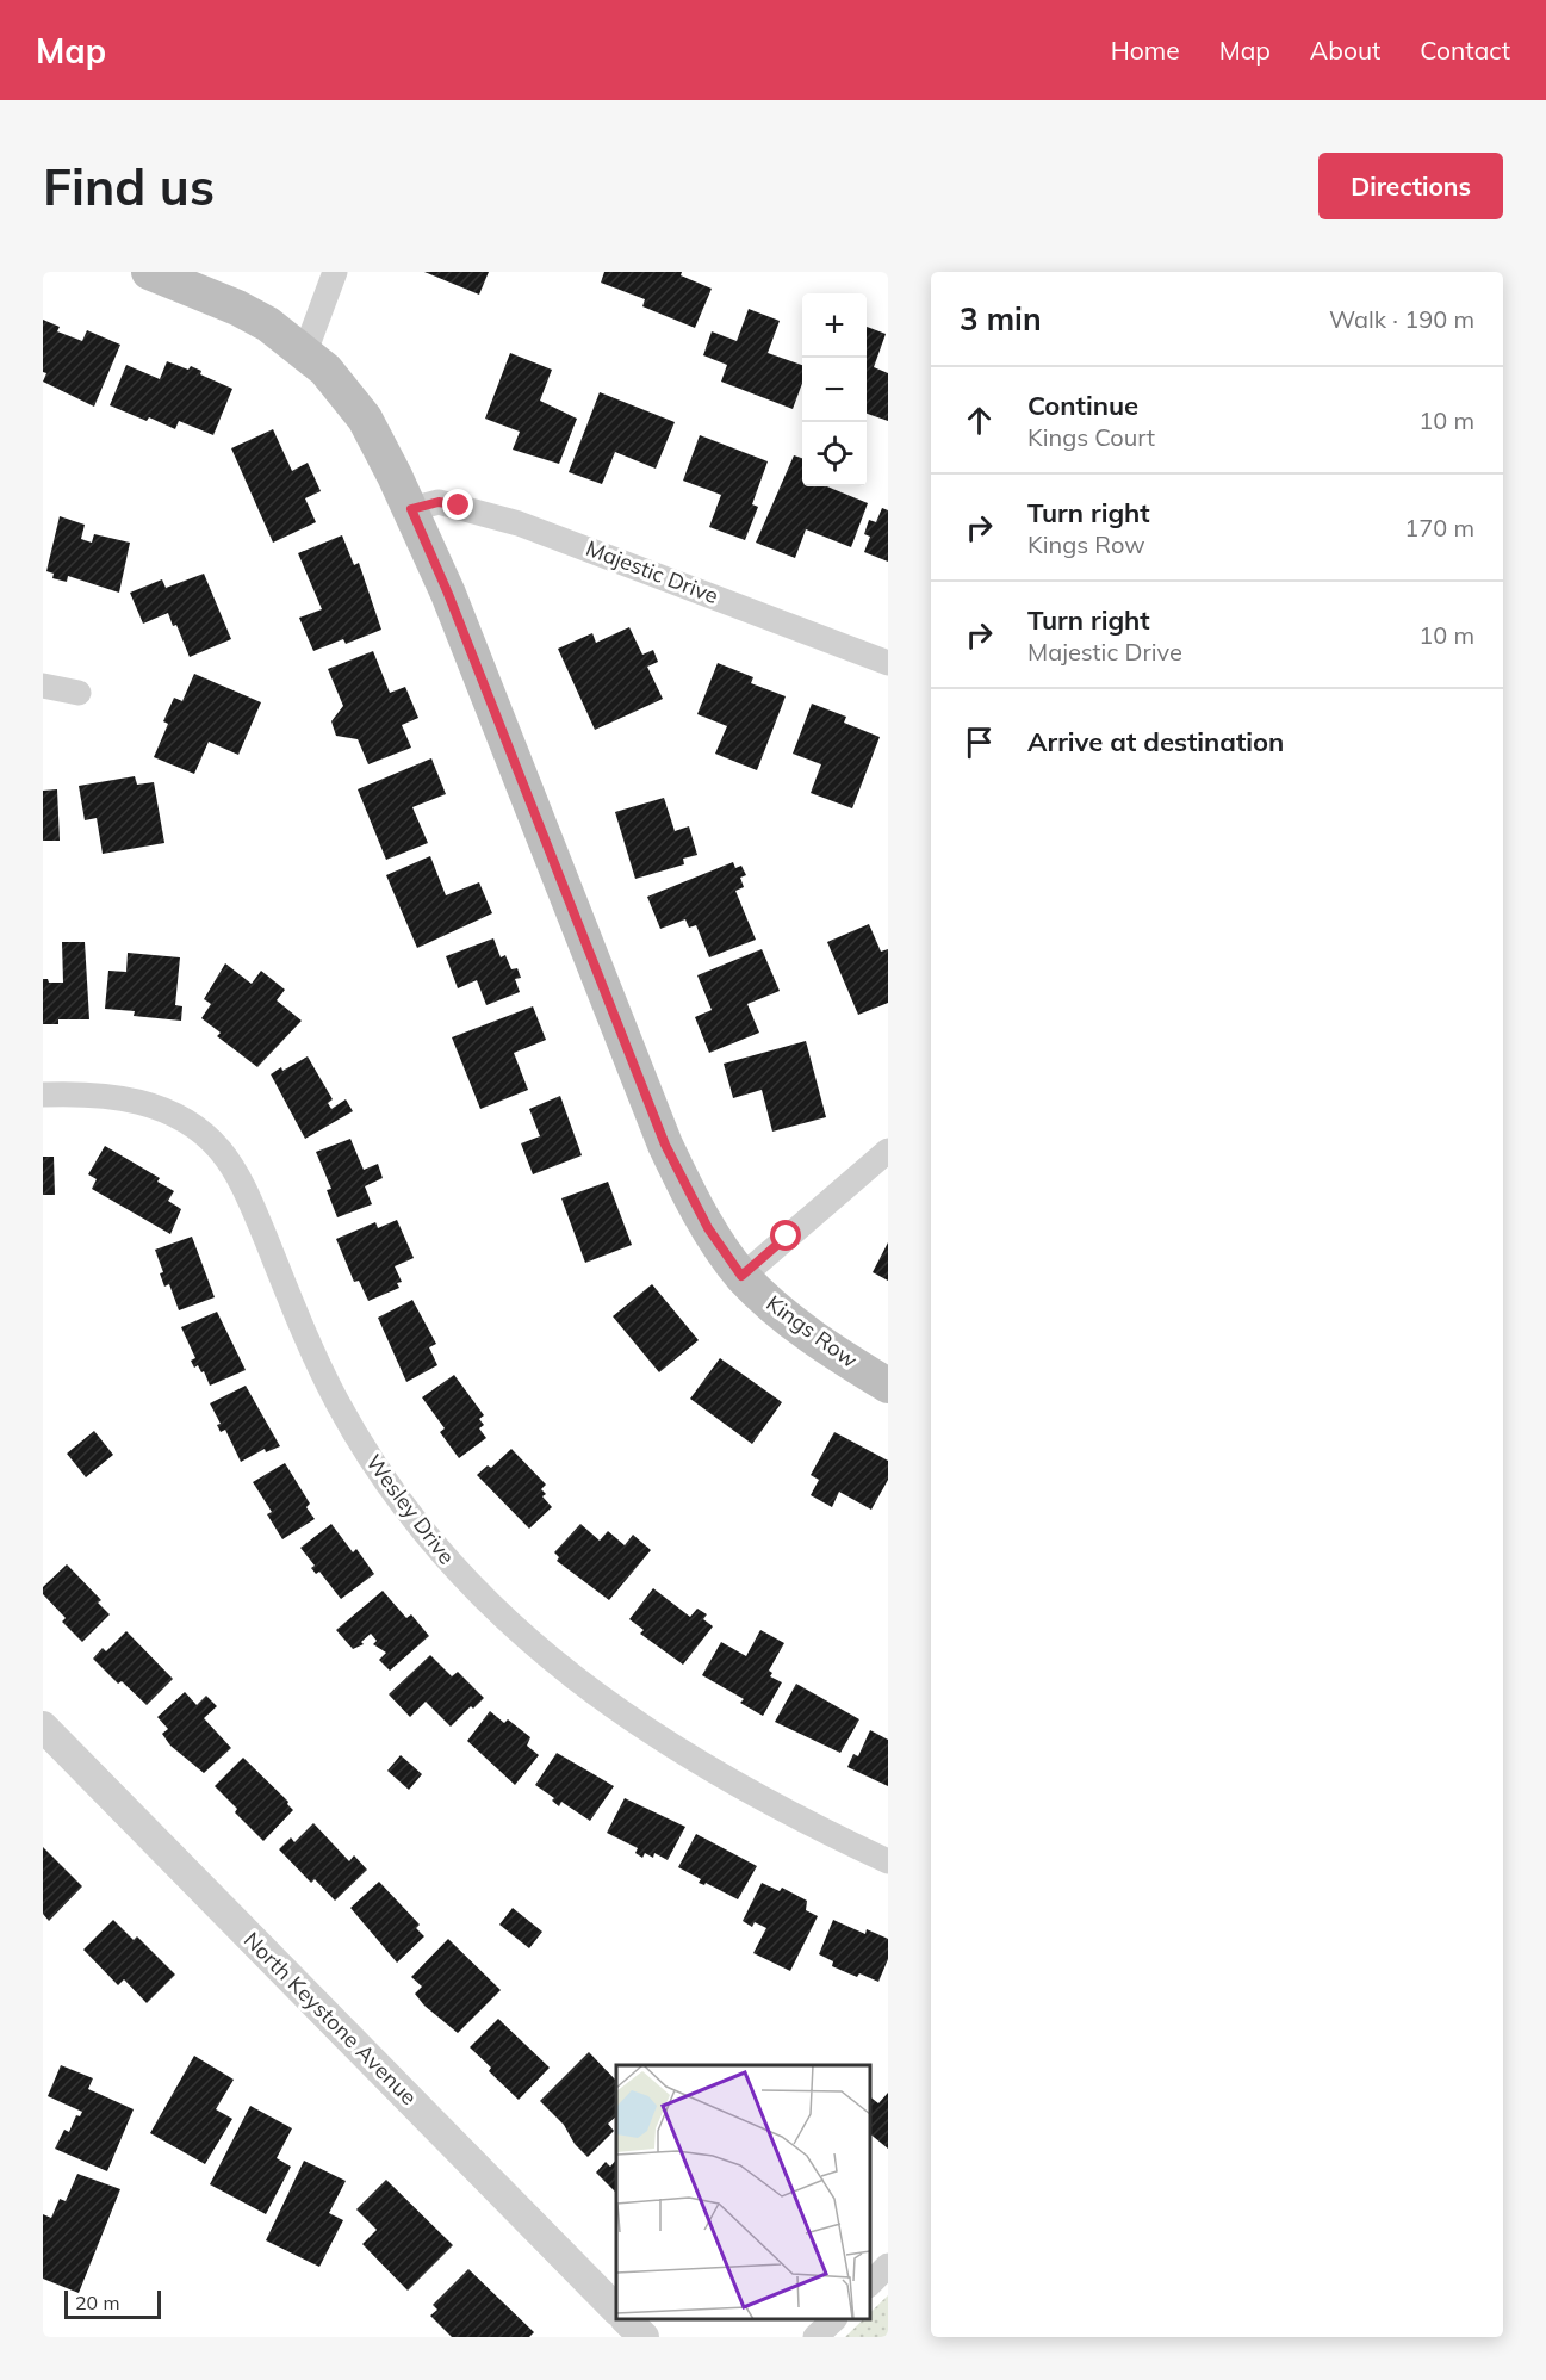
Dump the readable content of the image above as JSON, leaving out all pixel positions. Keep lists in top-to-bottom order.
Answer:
{
  "streets": {
    "main road": ["Kings Row"],
    "street": ["Majestic Drive", "Wesley Drive", "North Keystone Avenue"]
  },
  "crossings": [
    ["Majestic Drive", "Kings Row"]
  ],
  "scale_bar": "20 m",
  "page": {
    "header": "Map",
    "nav": [
      "Home",
      "Map",
      "About",
      "Contact"
    ],
    "buttons": "Directions",
    "title": "Find us",
    "heading": ["3 min", "Walk · 190 m"],
    "map_buttons": ["+", "−"],
    "list": [
      ["Continue", "Kings Court", "10 m"],
      ["Turn right", "Kings Row", "170 m"],
      ["Turn right", "Majestic Drive", "10 m"],
      "Arrive at destination"
    ],
    "scale": "20 m"
  }
}
